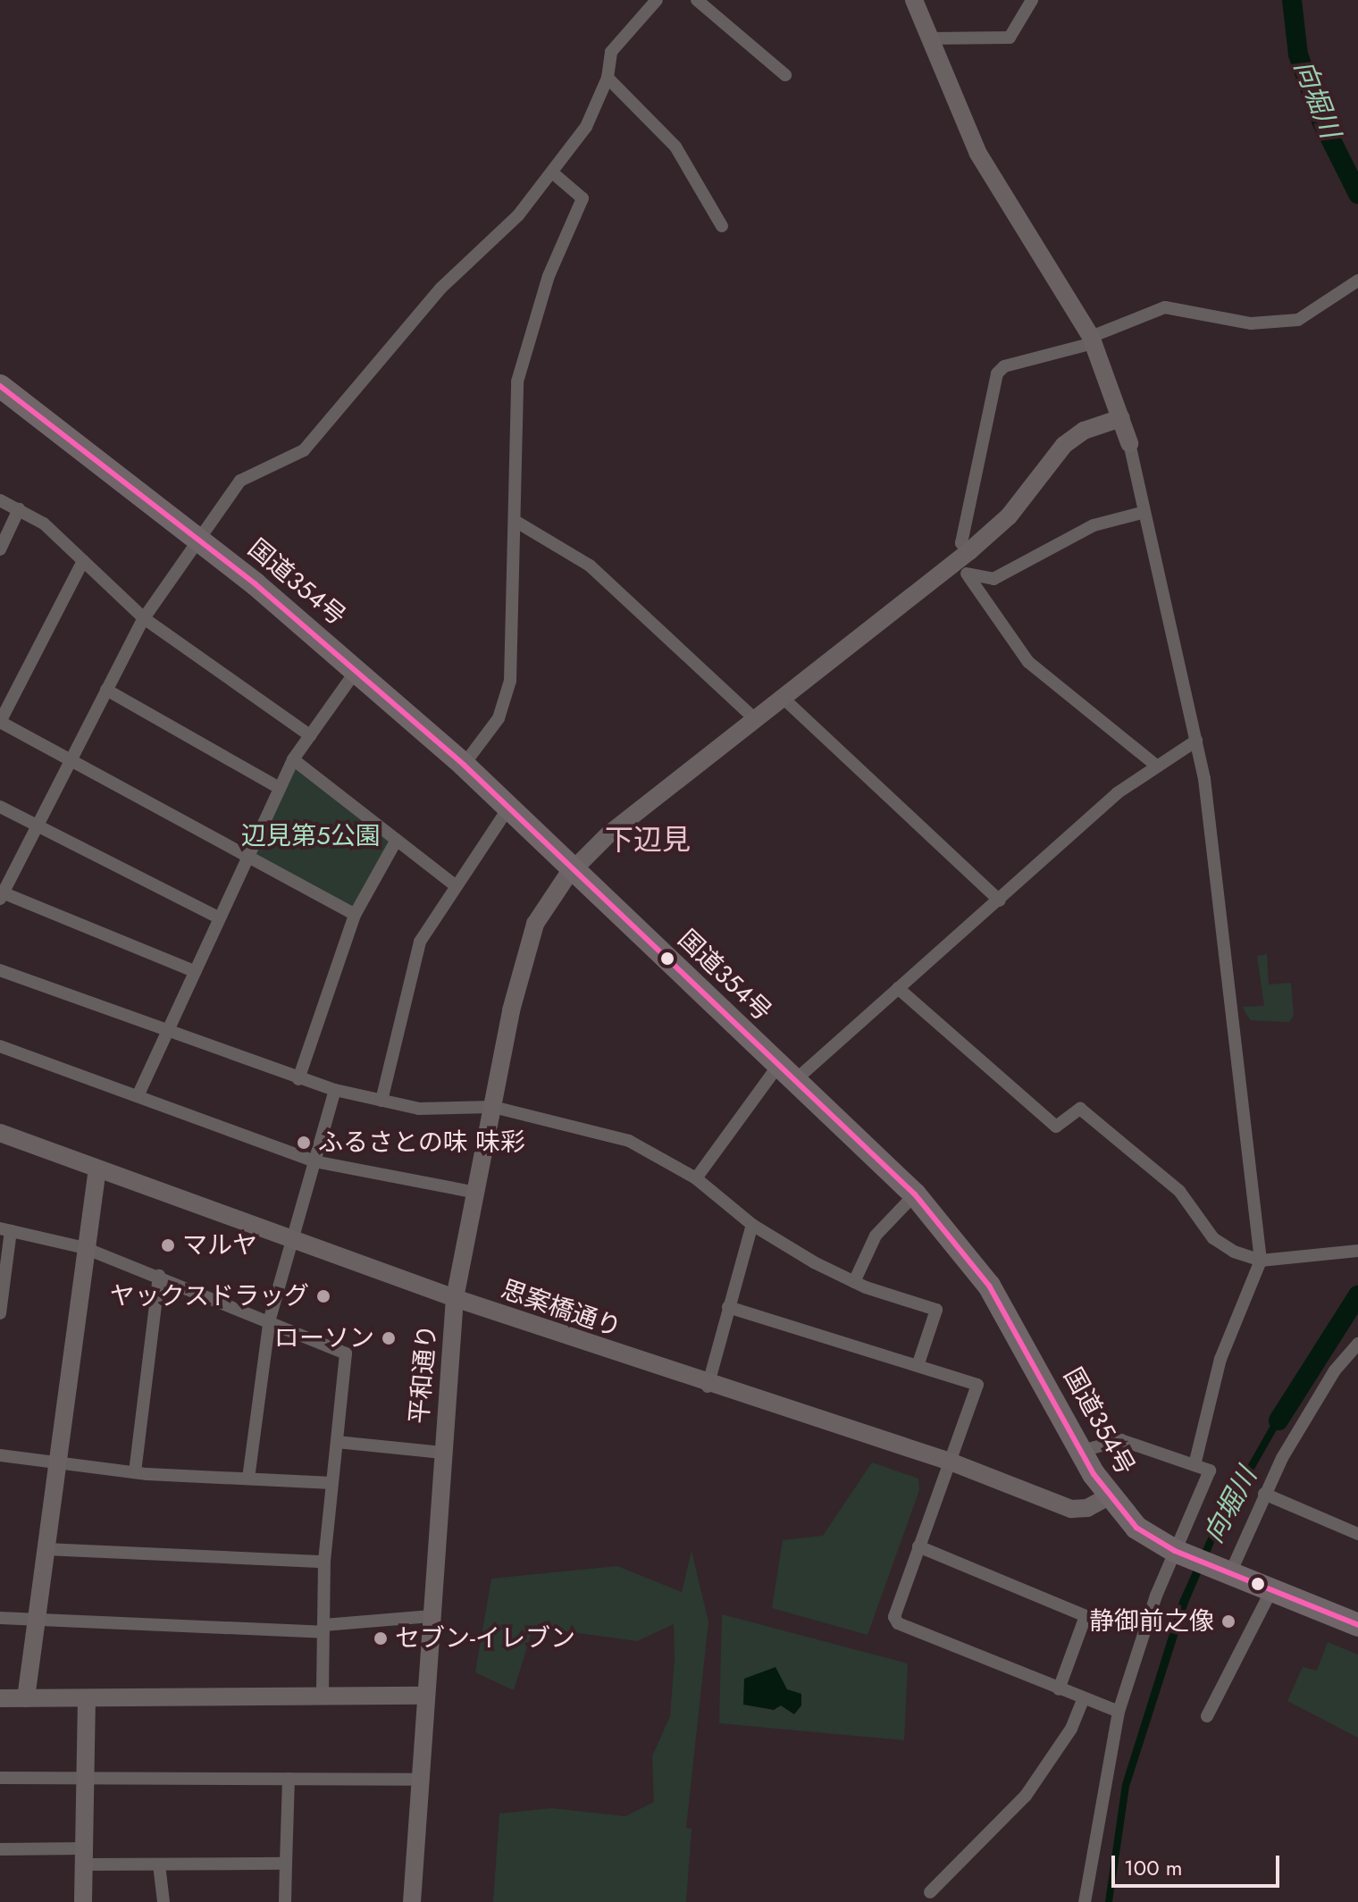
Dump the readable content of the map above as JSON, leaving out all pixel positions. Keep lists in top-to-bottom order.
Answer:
{
  "streets": {
    "highway": ["国道354号"],
    "street": ["思案橋通り", "平和通り"]
  },
  "crossings": [
    ["国道354号", "思案橋通り"],
    ["国道354号", "平和通り"],
    ["思案橋通り", "平和通り"]
  ],
  "districts": ["下辺見"],
  "water": ["向堀川"],
  "parks": ["辺見第5公園"],
  "places": [
    "ふるさとの味 味彩",
    "マルヤ",
    "ヤックスドラッグ",
    "ローソン",
    "静御前之像",
    "セブン-イレブン"
  ],
  "scale_bar": "100 m"
}
